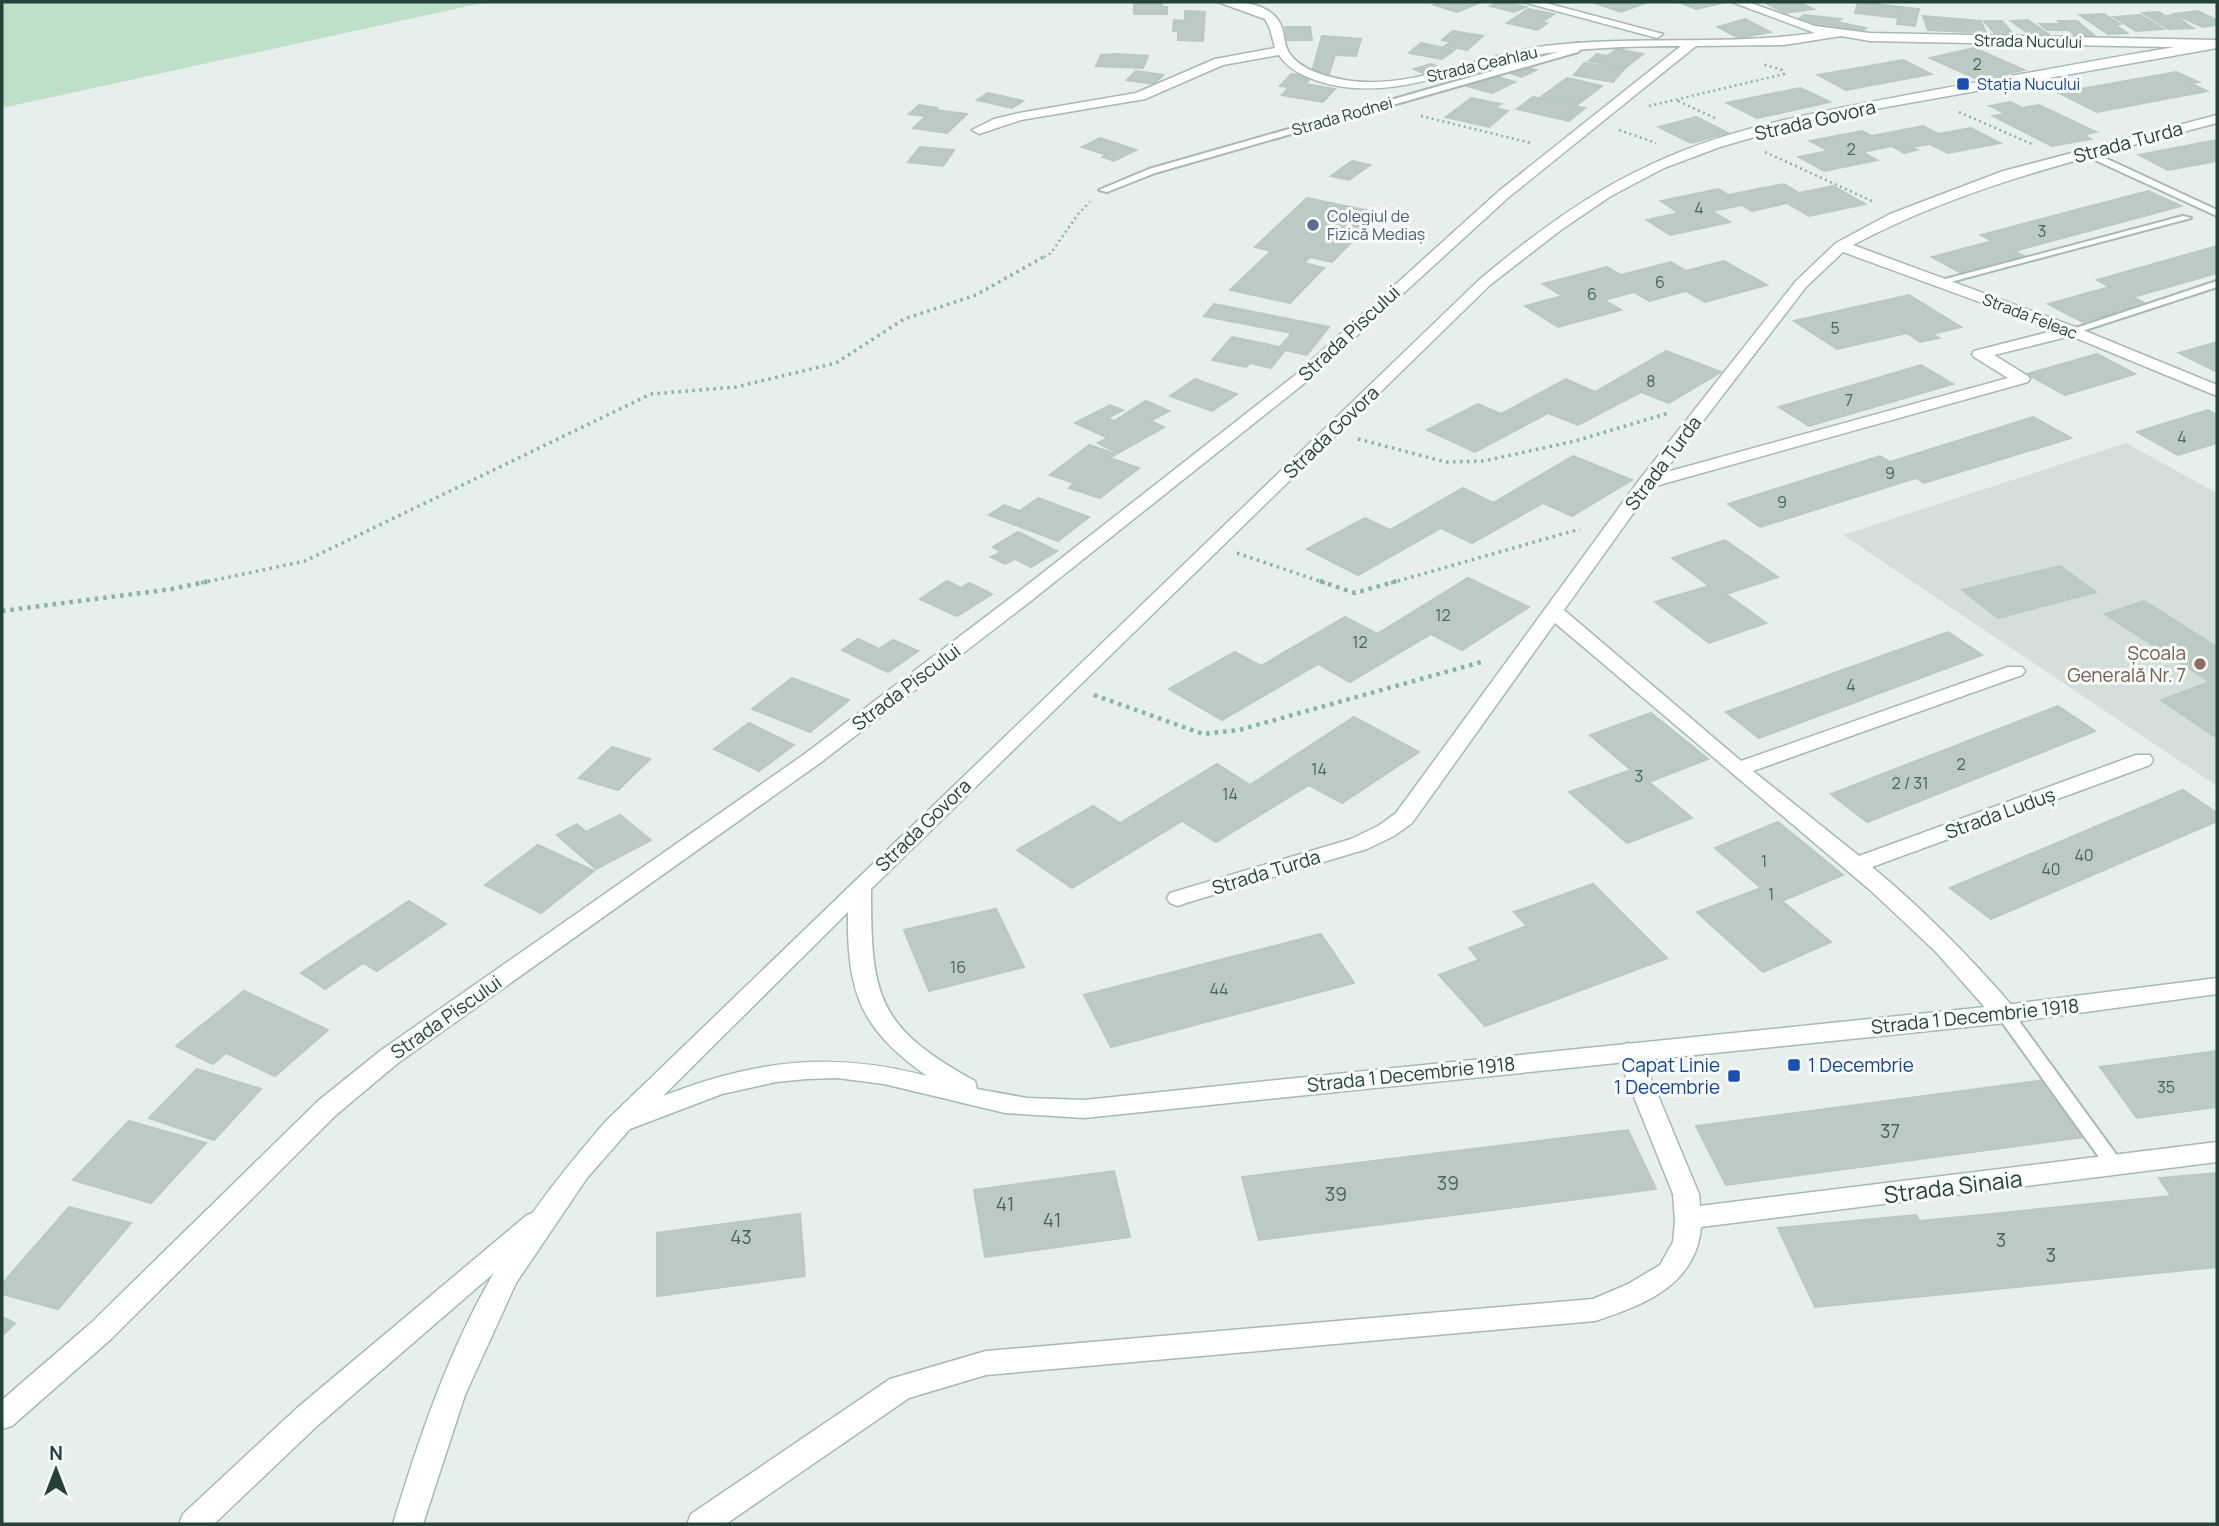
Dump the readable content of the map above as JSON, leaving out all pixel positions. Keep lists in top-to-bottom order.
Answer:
{
  "streets": {
    "street": [
      "Strada Nucului",
      "Strada Ceahlau",
      "Strada Govora",
      "Strada Turda",
      "Strada Feleac",
      "Strada Piscului",
      "Strada Luduș",
      "Strada 1 Decembrie 1918",
      "Strada Sinaia"
    ],
    "lane": ["Strada Rodnei"]
  },
  "crossings": [
    ["Strada Nucului", "Strada Govora"],
    ["Strada Ceahlau", "Strada Rodnei"],
    ["Strada Ceahlau", "Strada Piscului"],
    ["Strada Govora", "Strada 1 Decembrie 1918"],
    ["Strada Turda", "Strada Feleac"]
  ],
  "places": {
    "transit": ["Stația Nucului", "1 Decembrie", "Capat Linie 1 Decembrie"],
    "other": ["Colegiul de Fizică Mediaș", "Școala Generală Nr. 7"]
  },
  "house_numbers": [
    "2",
    "2",
    "4",
    "3",
    "6",
    "6",
    "5",
    "8",
    "7",
    "4",
    "9",
    "9",
    "12",
    "12",
    "4",
    "2",
    "14",
    "3",
    "2 / 31",
    "14",
    "40",
    "1",
    "40",
    "1",
    "16",
    "44",
    "35",
    "37",
    "39",
    "39",
    "41",
    "41",
    "43",
    "3",
    "3"
  ],
  "north": "top"
}
